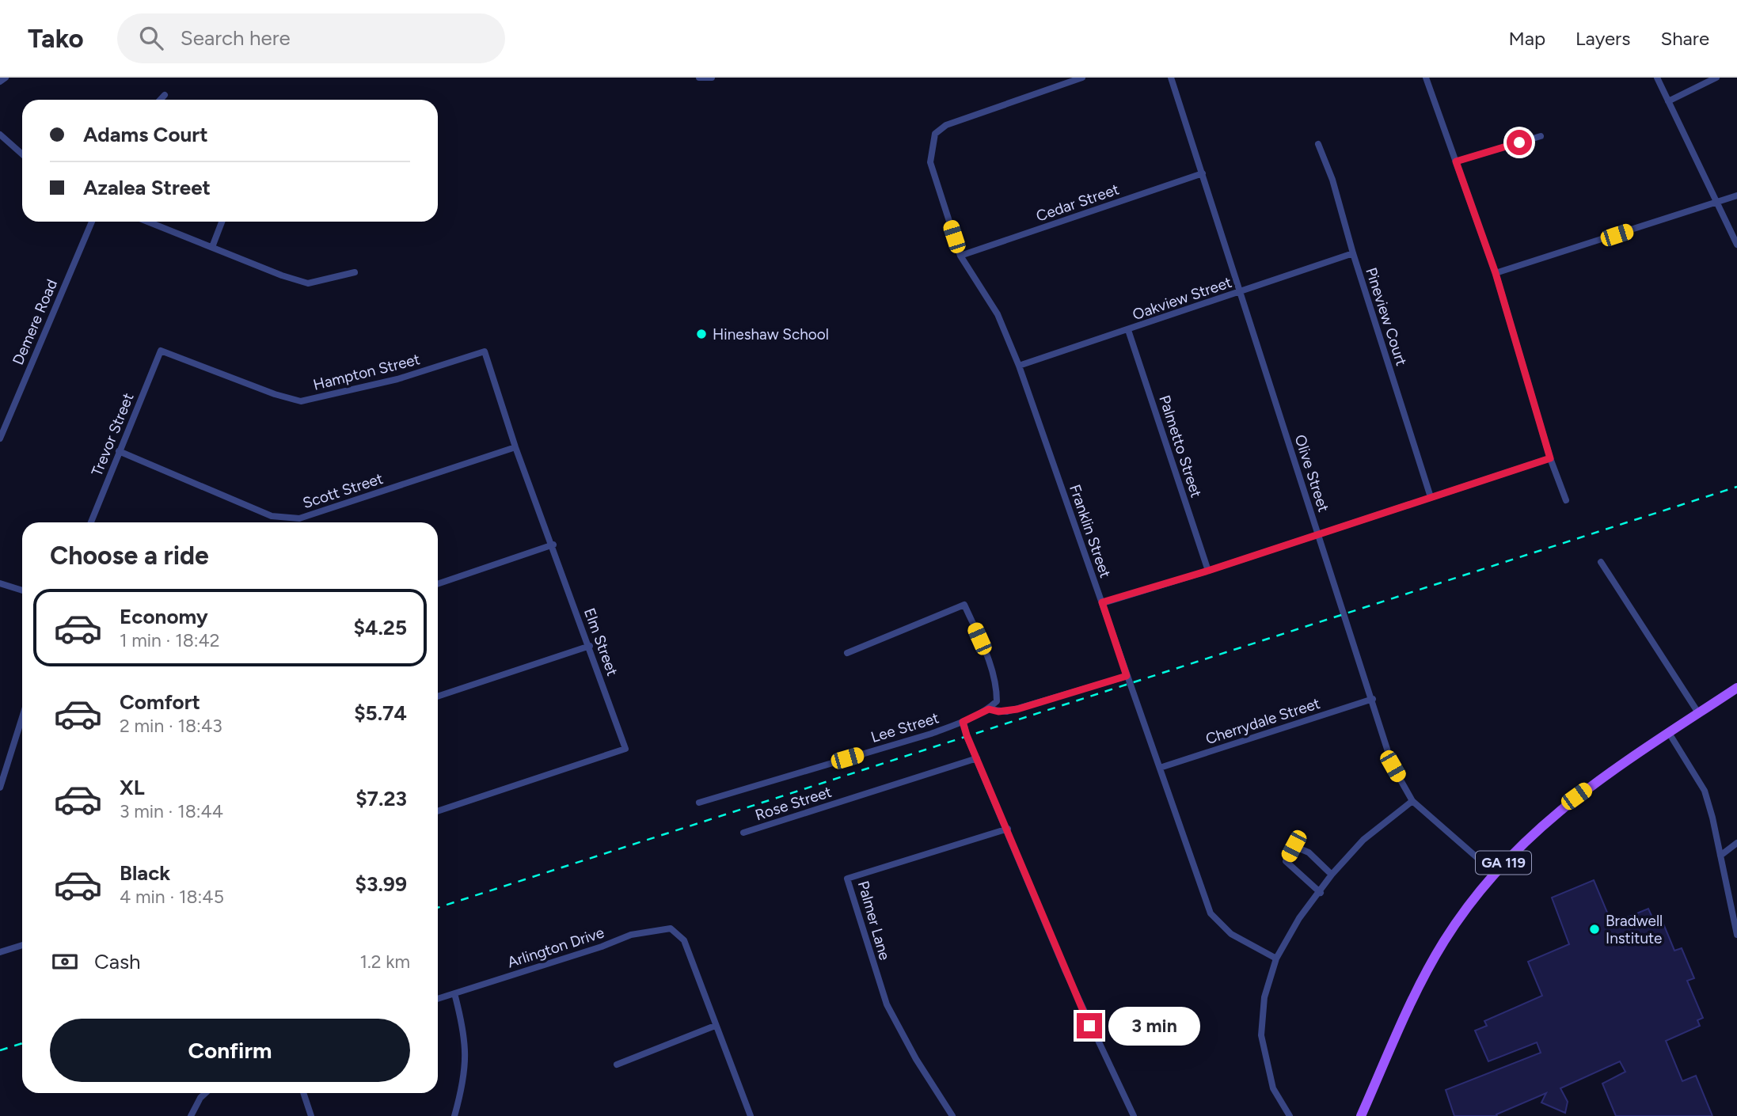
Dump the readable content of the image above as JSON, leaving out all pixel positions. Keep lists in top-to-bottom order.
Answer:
{
  "streets": {
    "main road": ["GA 119"],
    "street": [
      "Cedar Street",
      "Oakview Street",
      "Pineview Court",
      "Demere Road",
      "Hampton Street",
      "Trevor Street",
      "Palmetto Street",
      "Olive Street",
      "Scott Street",
      "Franklin Street",
      "Elm Street",
      "Cherrydale Street",
      "Lee Street",
      "Rose Street",
      "Palmer Lane",
      "Arlington Drive"
    ]
  },
  "crossings": [
    ["Cedar Street", "Olive Street"],
    ["Cedar Street", "Franklin Street"],
    ["Oakview Street", "Pineview Court"],
    ["Oakview Street", "Palmetto Street"],
    ["Oakview Street", "Olive Street"],
    ["Oakview Street", "Franklin Street"],
    ["Hampton Street", "Trevor Street"],
    ["Hampton Street", "Elm Street"],
    ["Trevor Street", "Scott Street"],
    ["Olive Street", "Cherrydale Street"],
    ["Olive Street", "GA 119"],
    ["Scott Street", "Elm Street"],
    ["Franklin Street", "Cherrydale Street"],
    ["Franklin Street", "Lee Street"]
  ],
  "places": ["Hineshaw School", "Bradwell Institute"],
  "page": {
    "header": "Tako",
    "search": "Search here",
    "nav": ["Map", "Layers", "Share"],
    "banner": ["Adams Court", "Azalea Street"],
    "heading": "Choose a ride",
    "list": [
      {
        "name": "Economy",
        "note": "1 min · 18:42",
        "value": "$4.25"
      },
      {
        "name": "Comfort",
        "note": "2 min · 18:43",
        "value": "$5.74"
      },
      {
        "name": "XL",
        "note": "3 min · 18:44",
        "value": "$7.23"
      },
      {
        "name": "Black",
        "note": "4 min · 18:45",
        "value": "$3.99"
      }
    ],
    "pay": ["Cash", "1.2 km"],
    "bubble": "3 min",
    "buttons": "Confirm"
  }
}
